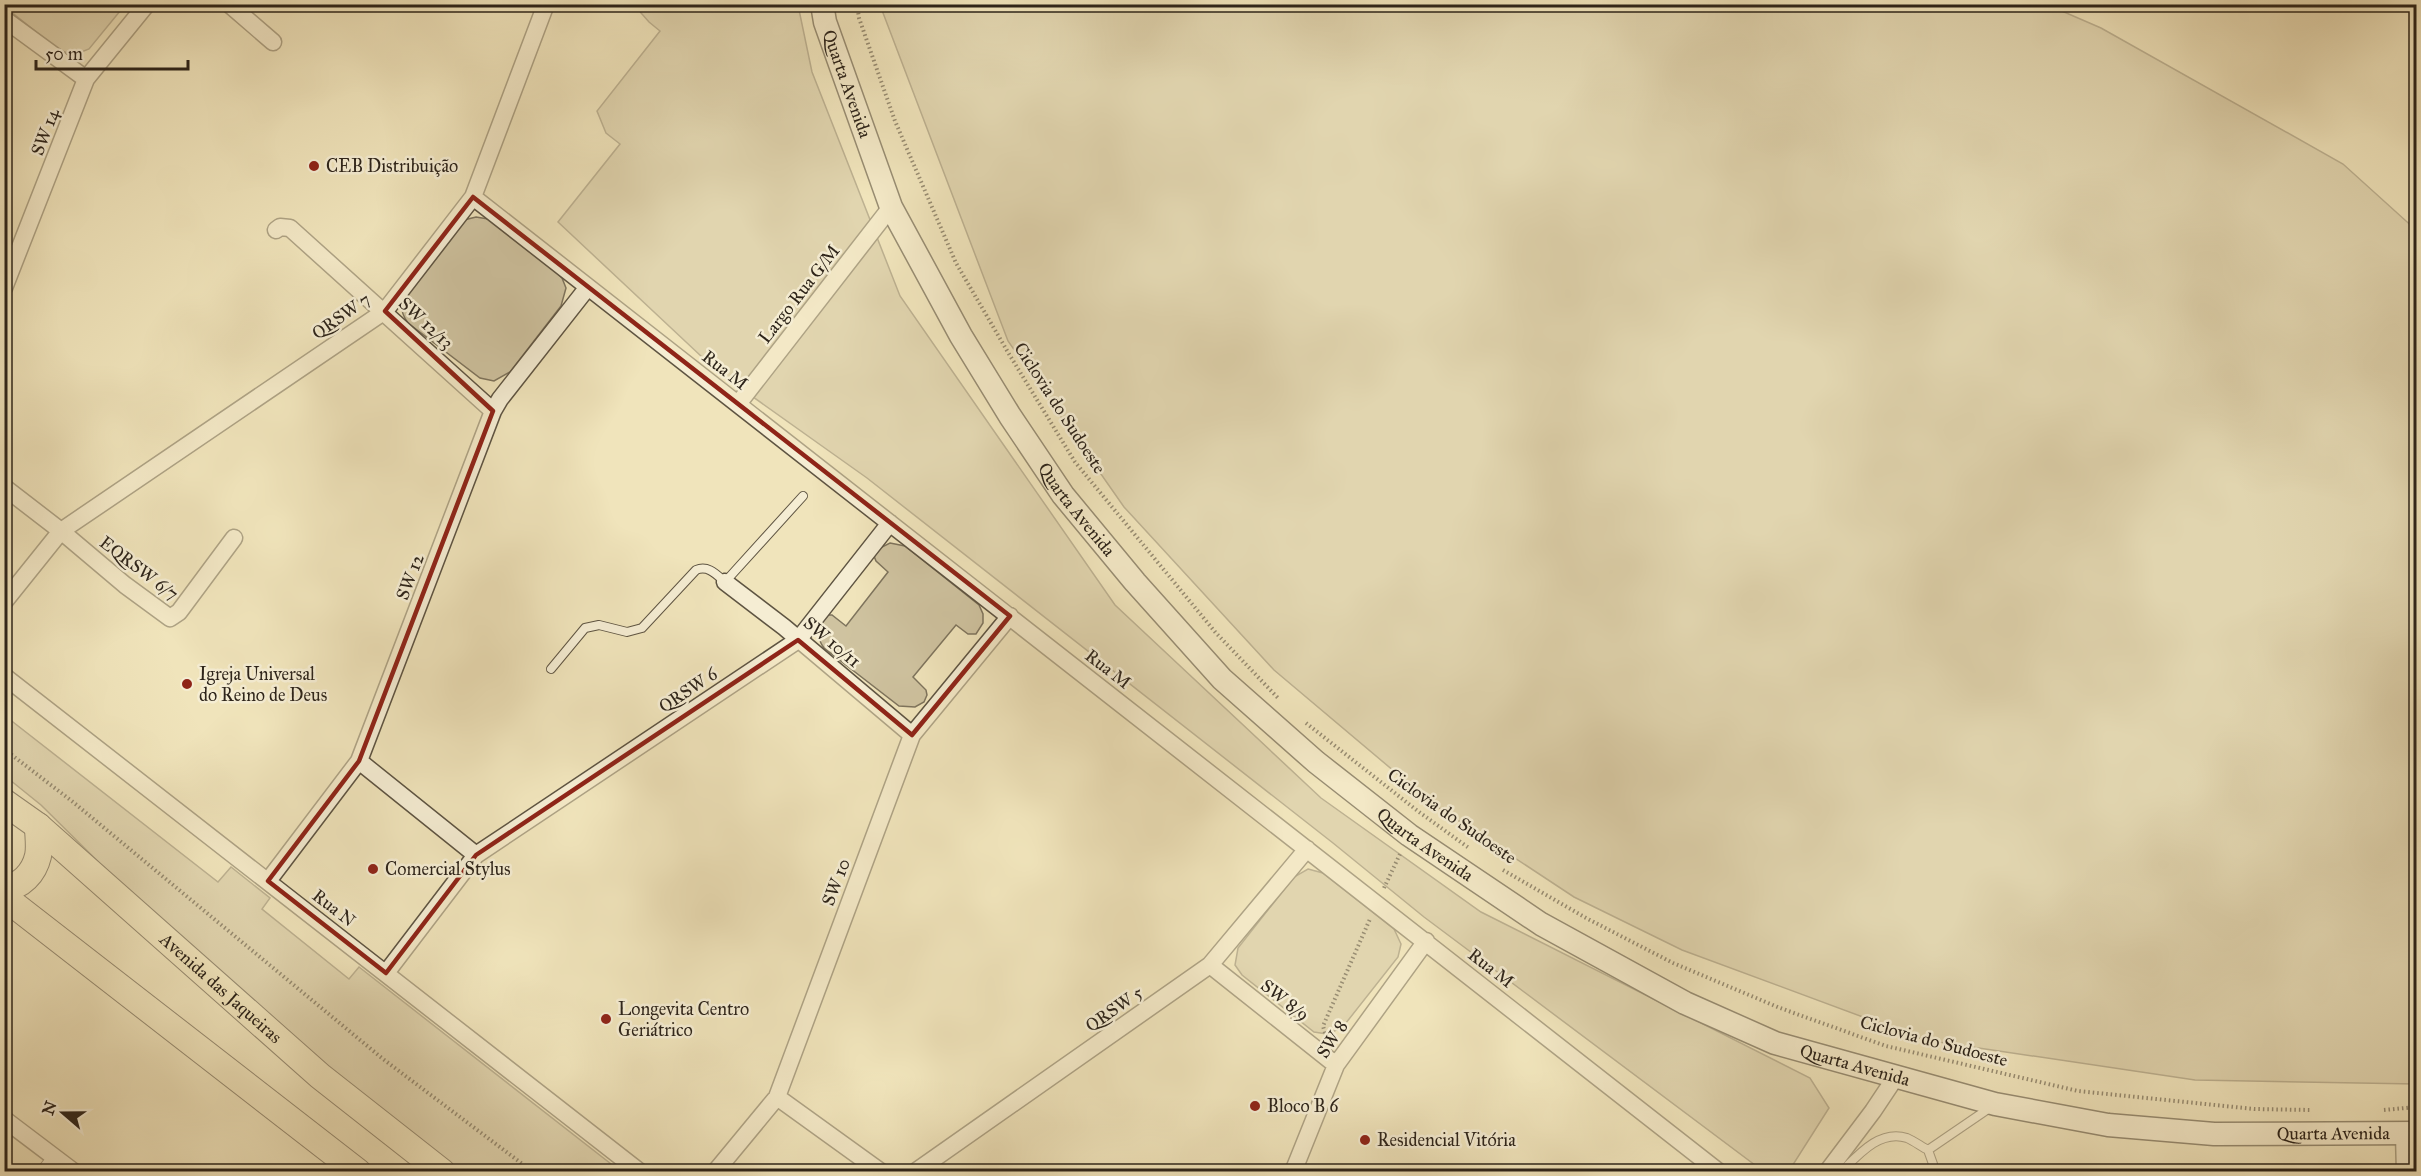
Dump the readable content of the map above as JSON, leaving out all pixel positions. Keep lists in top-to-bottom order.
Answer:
{
  "streets": {
    "main road": ["Quarta Avenida", "Avenida das Jaqueiras"],
    "street": [
      "SW 14",
      "Largo Rua G/M",
      "QRSW 7",
      "SW 12/13",
      "Rua M",
      "EQRSW 6/7",
      "SW 12",
      "SW 10/11",
      "QRSW 6",
      "SW 10",
      "Rua N",
      "SW 8/9",
      "QRSW 5",
      "SW 8"
    ],
    "path": ["Ciclovia do Sudoeste"]
  },
  "crossings": [
    ["Quarta Avenida", "Largo Rua G/M"],
    ["Largo Rua G/M", "Rua M"],
    ["QRSW 7", "SW 12/13"],
    ["QRSW 7", "Rua M"],
    ["QRSW 7", "EQRSW 6/7"],
    ["SW 12/13", "SW 12"],
    ["Rua M", "SW 12"],
    ["Rua M", "QRSW 6"],
    ["Rua M", "SW 10"],
    ["Rua M", "QRSW 5"],
    ["Rua M", "SW 8"],
    ["SW 12", "Rua N"],
    ["SW 10/11", "QRSW 6"],
    ["SW 10/11", "SW 10"],
    ["QRSW 6", "Rua N"],
    ["SW 8/9", "QRSW 5"],
    ["SW 8/9", "SW 8"]
  ],
  "places": [
    "CEB Distribuição",
    "Igreja Universal do Reino de Deus",
    "Comercial Stylus",
    "Longevita Centro Geriátrico",
    "Bloco B 6",
    "Residencial Vitória"
  ],
  "scale_bar": "50 m",
  "north": "left"
}
